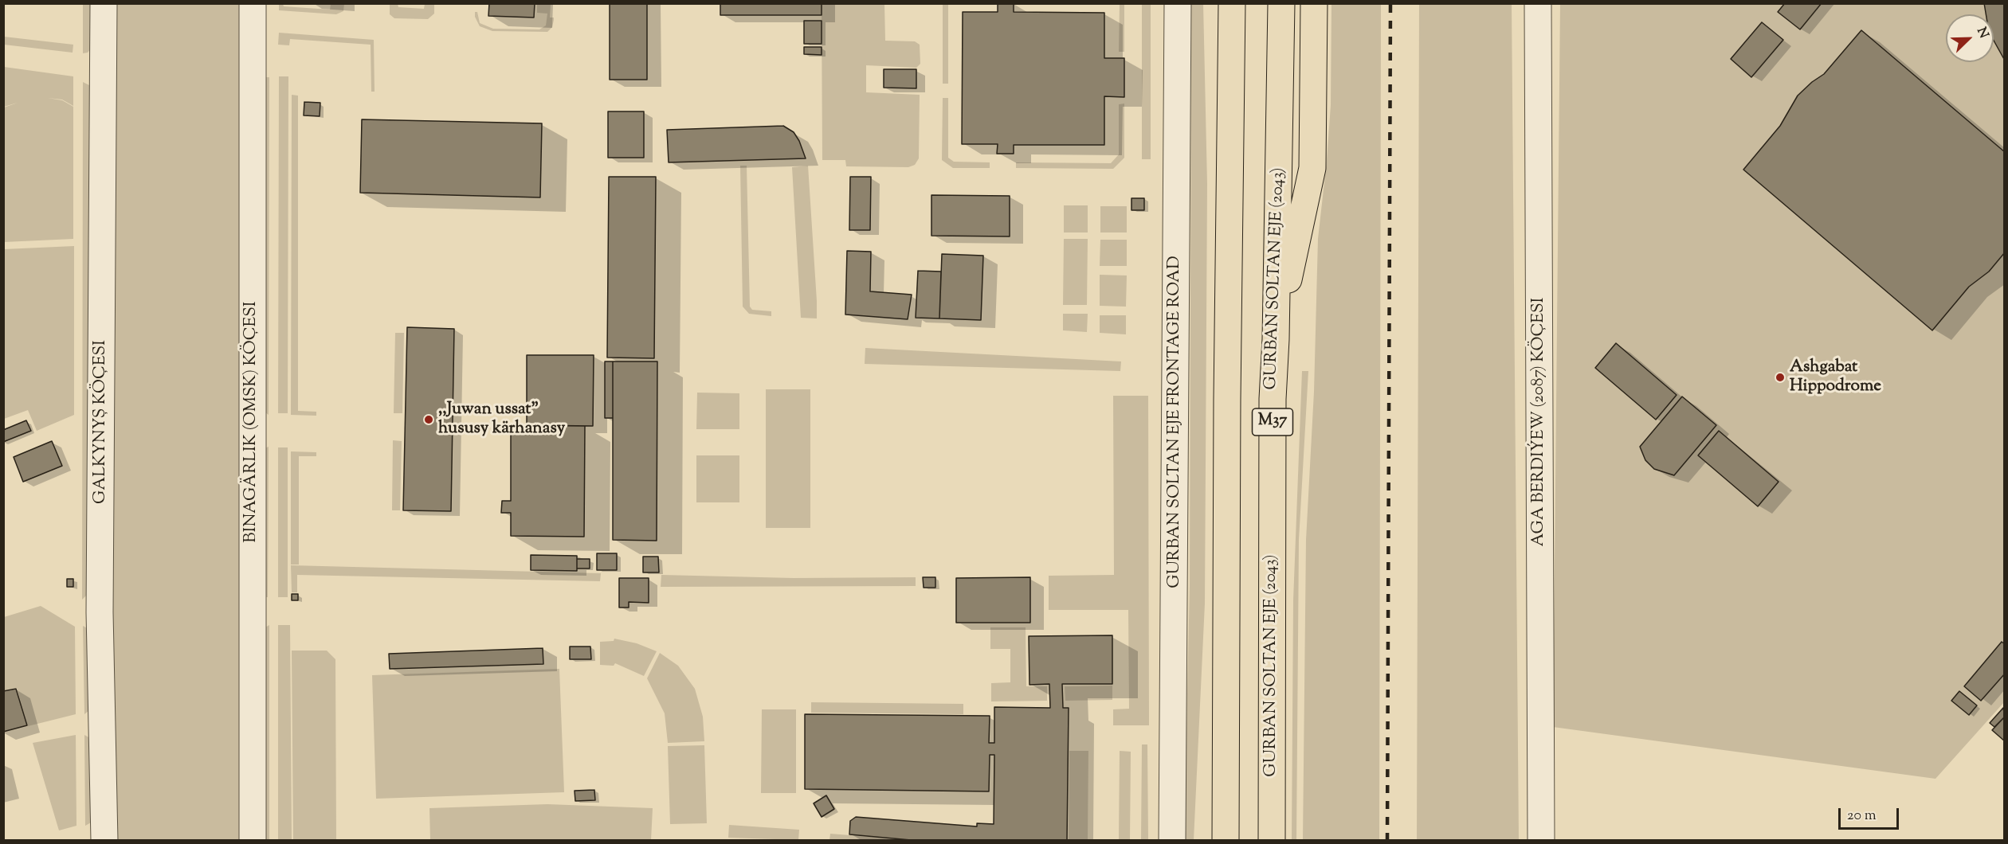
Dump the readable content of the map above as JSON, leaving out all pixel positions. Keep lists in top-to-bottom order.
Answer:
{
  "streets": {
    "highway": ["GURBAN SOLTAN EJE (2043)", "M37"],
    "street": [
      "GALKYNYŞ KÖÇESI",
      "BINAGÄRLIK (OMSK) KÖÇESI",
      "GURBAN SOLTAN EJE FRONTAGE ROAD",
      "AGA BERDIÝEW (2087) KÖÇESI"
    ]
  },
  "places": ["Ashgabat Hippodrome", ",,Juwan ussat\" hususy kärhanasy"],
  "scale_bar": "20 m",
  "north": "top right"
}
